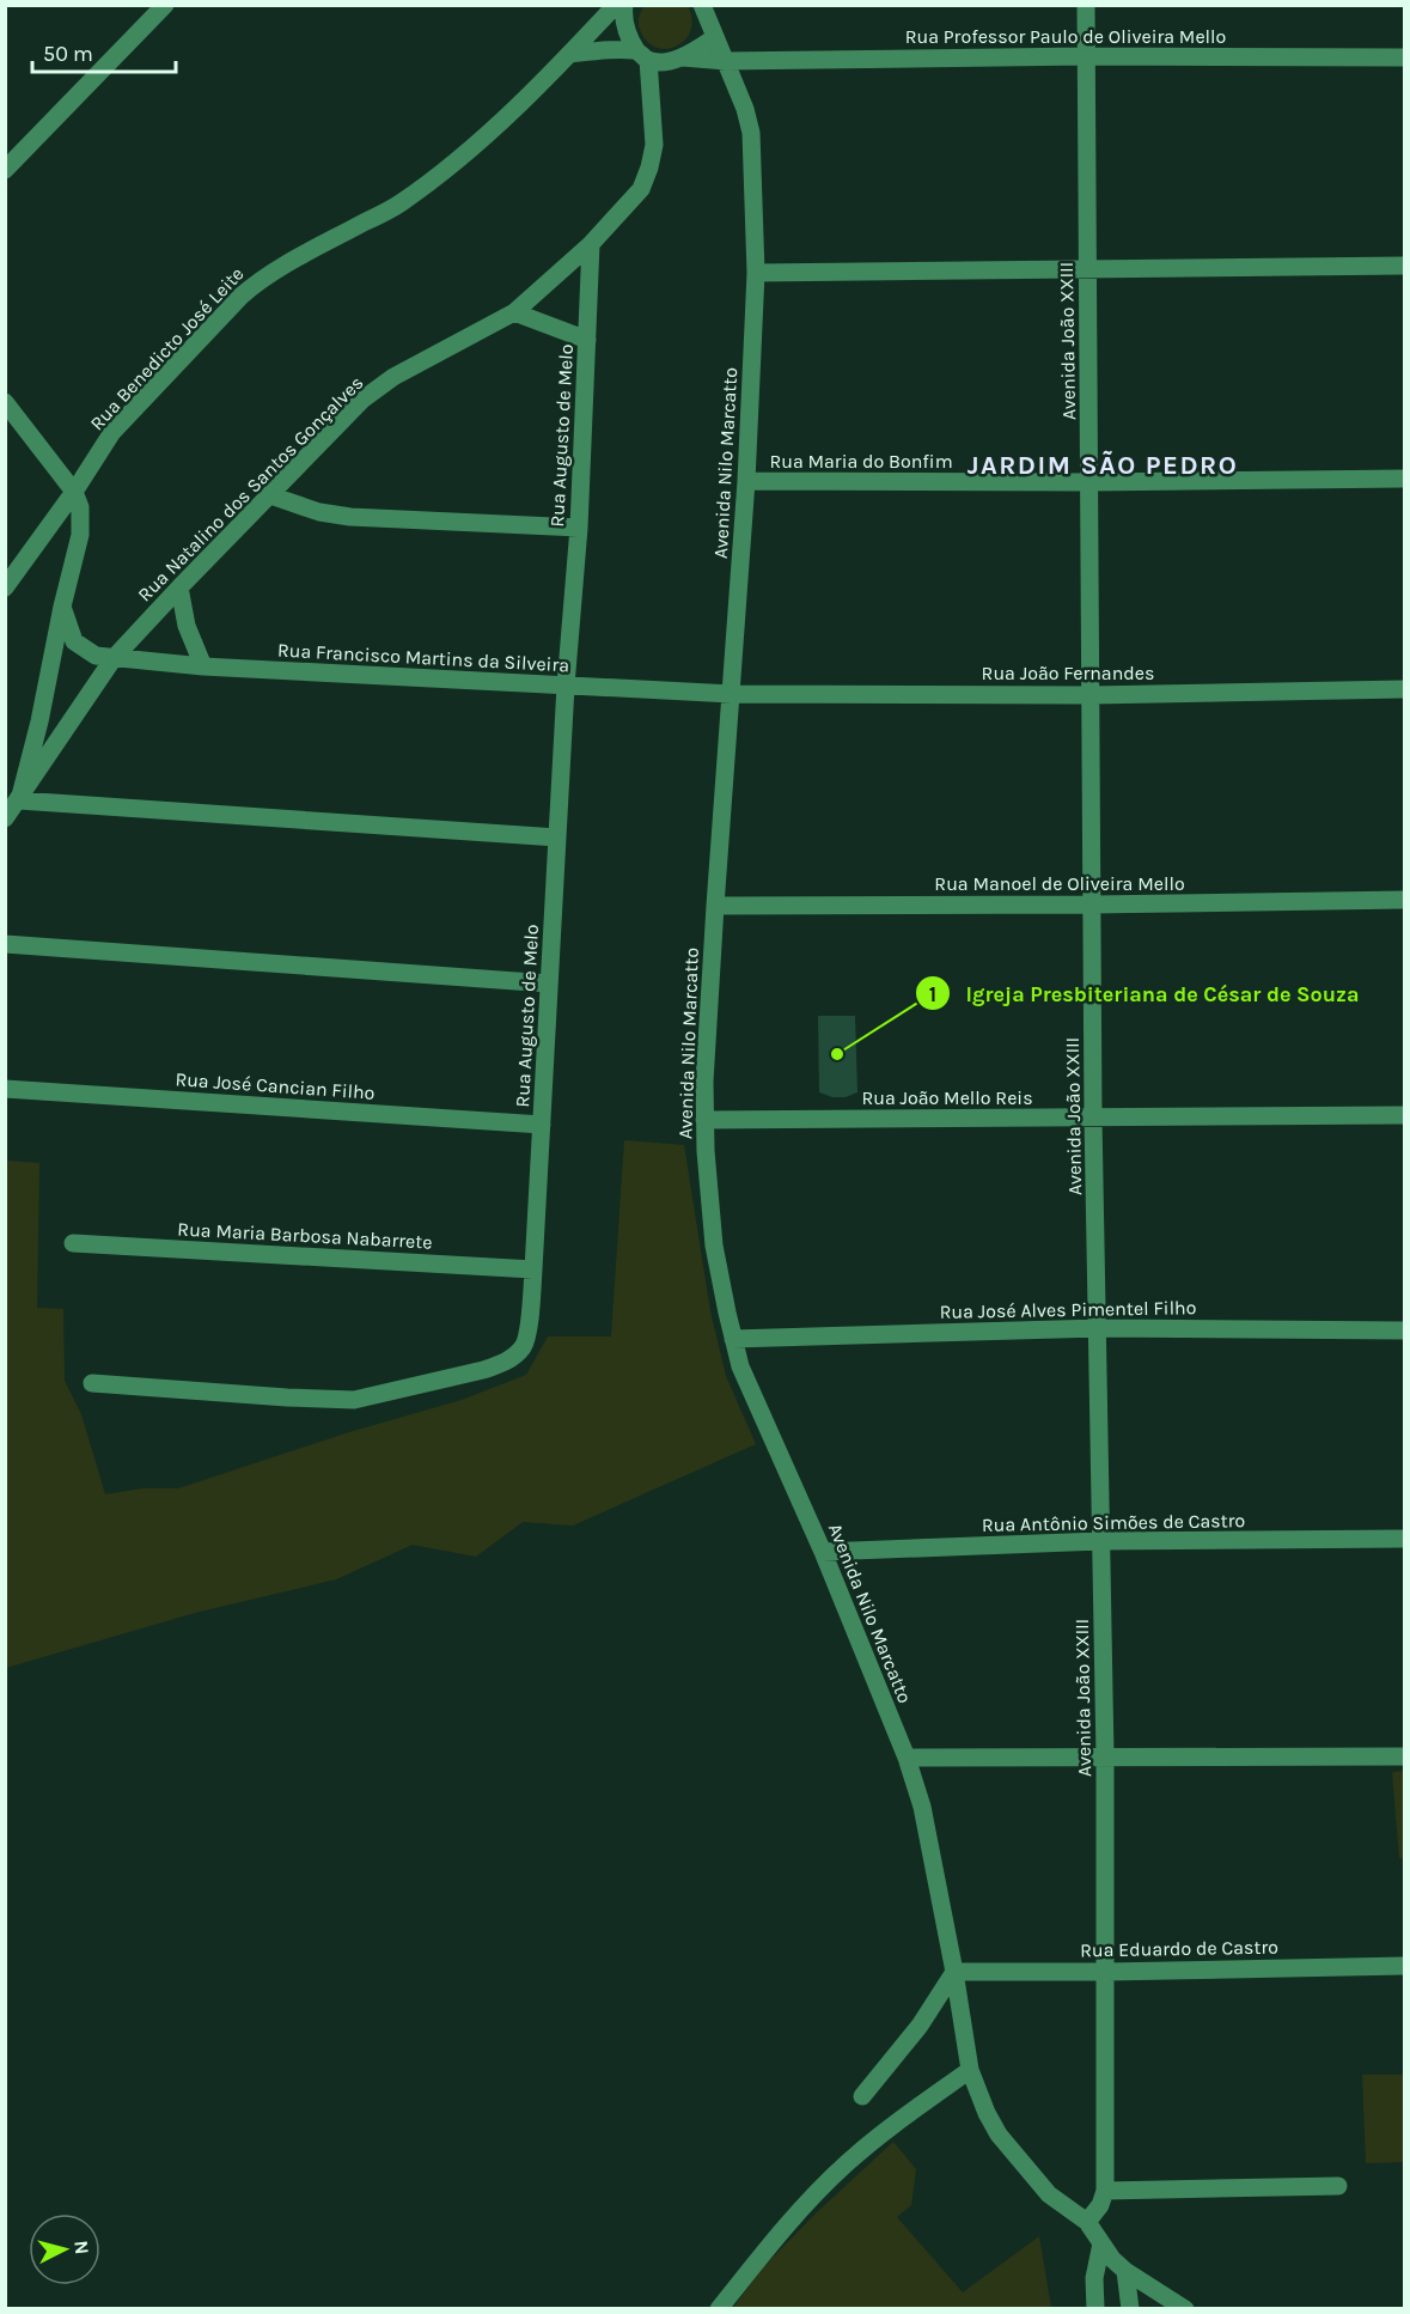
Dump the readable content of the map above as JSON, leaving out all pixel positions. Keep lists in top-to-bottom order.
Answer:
{
  "streets": {
    "street": [
      "Rua Professor Paulo de Oliveira Mello",
      "Avenida João XXIII",
      "Rua Benedicto José Leite",
      "Rua Augusto de Melo",
      "Rua Maria do Bonfim",
      "Avenida Nilo Marcatto",
      "Rua Natalino dos Santos Gonçalves",
      "Rua Francisco Martins da Silveira",
      "Rua João Fernandes",
      "Rua Manoel de Oliveira Mello",
      "Rua José Cancian Filho",
      "Rua João Mello Reis",
      "Rua Maria Barbosa Nabarrete",
      "Rua José Alves Pimentel Filho",
      "Rua Antônio Simões de Castro",
      "Rua Eduardo de Castro"
    ]
  },
  "crossings": [
    ["Rua Professor Paulo de Oliveira Mello", "Avenida João XXIII"],
    ["Rua Professor Paulo de Oliveira Mello", "Rua Benedicto José Leite"],
    ["Rua Professor Paulo de Oliveira Mello", "Avenida Nilo Marcatto"],
    ["Rua Professor Paulo de Oliveira Mello", "Rua Natalino dos Santos Gonçalves"],
    ["Avenida João XXIII", "Rua Maria do Bonfim"],
    ["Avenida João XXIII", "Avenida Nilo Marcatto"],
    ["Avenida João XXIII", "Rua João Fernandes"],
    ["Avenida João XXIII", "Rua Manoel de Oliveira Mello"],
    ["Avenida João XXIII", "Rua João Mello Reis"],
    ["Avenida João XXIII", "Rua José Alves Pimentel Filho"],
    ["Avenida João XXIII", "Rua Antônio Simões de Castro"],
    ["Avenida João XXIII", "Rua Eduardo de Castro"],
    ["Rua Augusto de Melo", "Rua Natalino dos Santos Gonçalves"],
    ["Rua Augusto de Melo", "Rua Francisco Martins da Silveira"],
    ["Rua Augusto de Melo", "Rua José Cancian Filho"],
    ["Rua Augusto de Melo", "Rua Maria Barbosa Nabarrete"],
    ["Rua Maria do Bonfim", "Avenida Nilo Marcatto"],
    ["Avenida Nilo Marcatto", "Rua Francisco Martins da Silveira"],
    ["Avenida Nilo Marcatto", "Rua João Fernandes"],
    ["Avenida Nilo Marcatto", "Rua Manoel de Oliveira Mello"],
    ["Avenida Nilo Marcatto", "Rua João Mello Reis"],
    ["Avenida Nilo Marcatto", "Rua José Alves Pimentel Filho"],
    ["Avenida Nilo Marcatto", "Rua Antônio Simões de Castro"],
    ["Avenida Nilo Marcatto", "Rua Eduardo de Castro"],
    ["Rua Natalino dos Santos Gonçalves", "Rua Francisco Martins da Silveira"],
    ["Rua Francisco Martins da Silveira", "Rua João Fernandes"]
  ],
  "districts": ["JARDIM SÃO PEDRO"],
  "places": ["Igreja Presbiteriana de César de Souza"],
  "scale_bar": "50 m",
  "north": "right"
}
